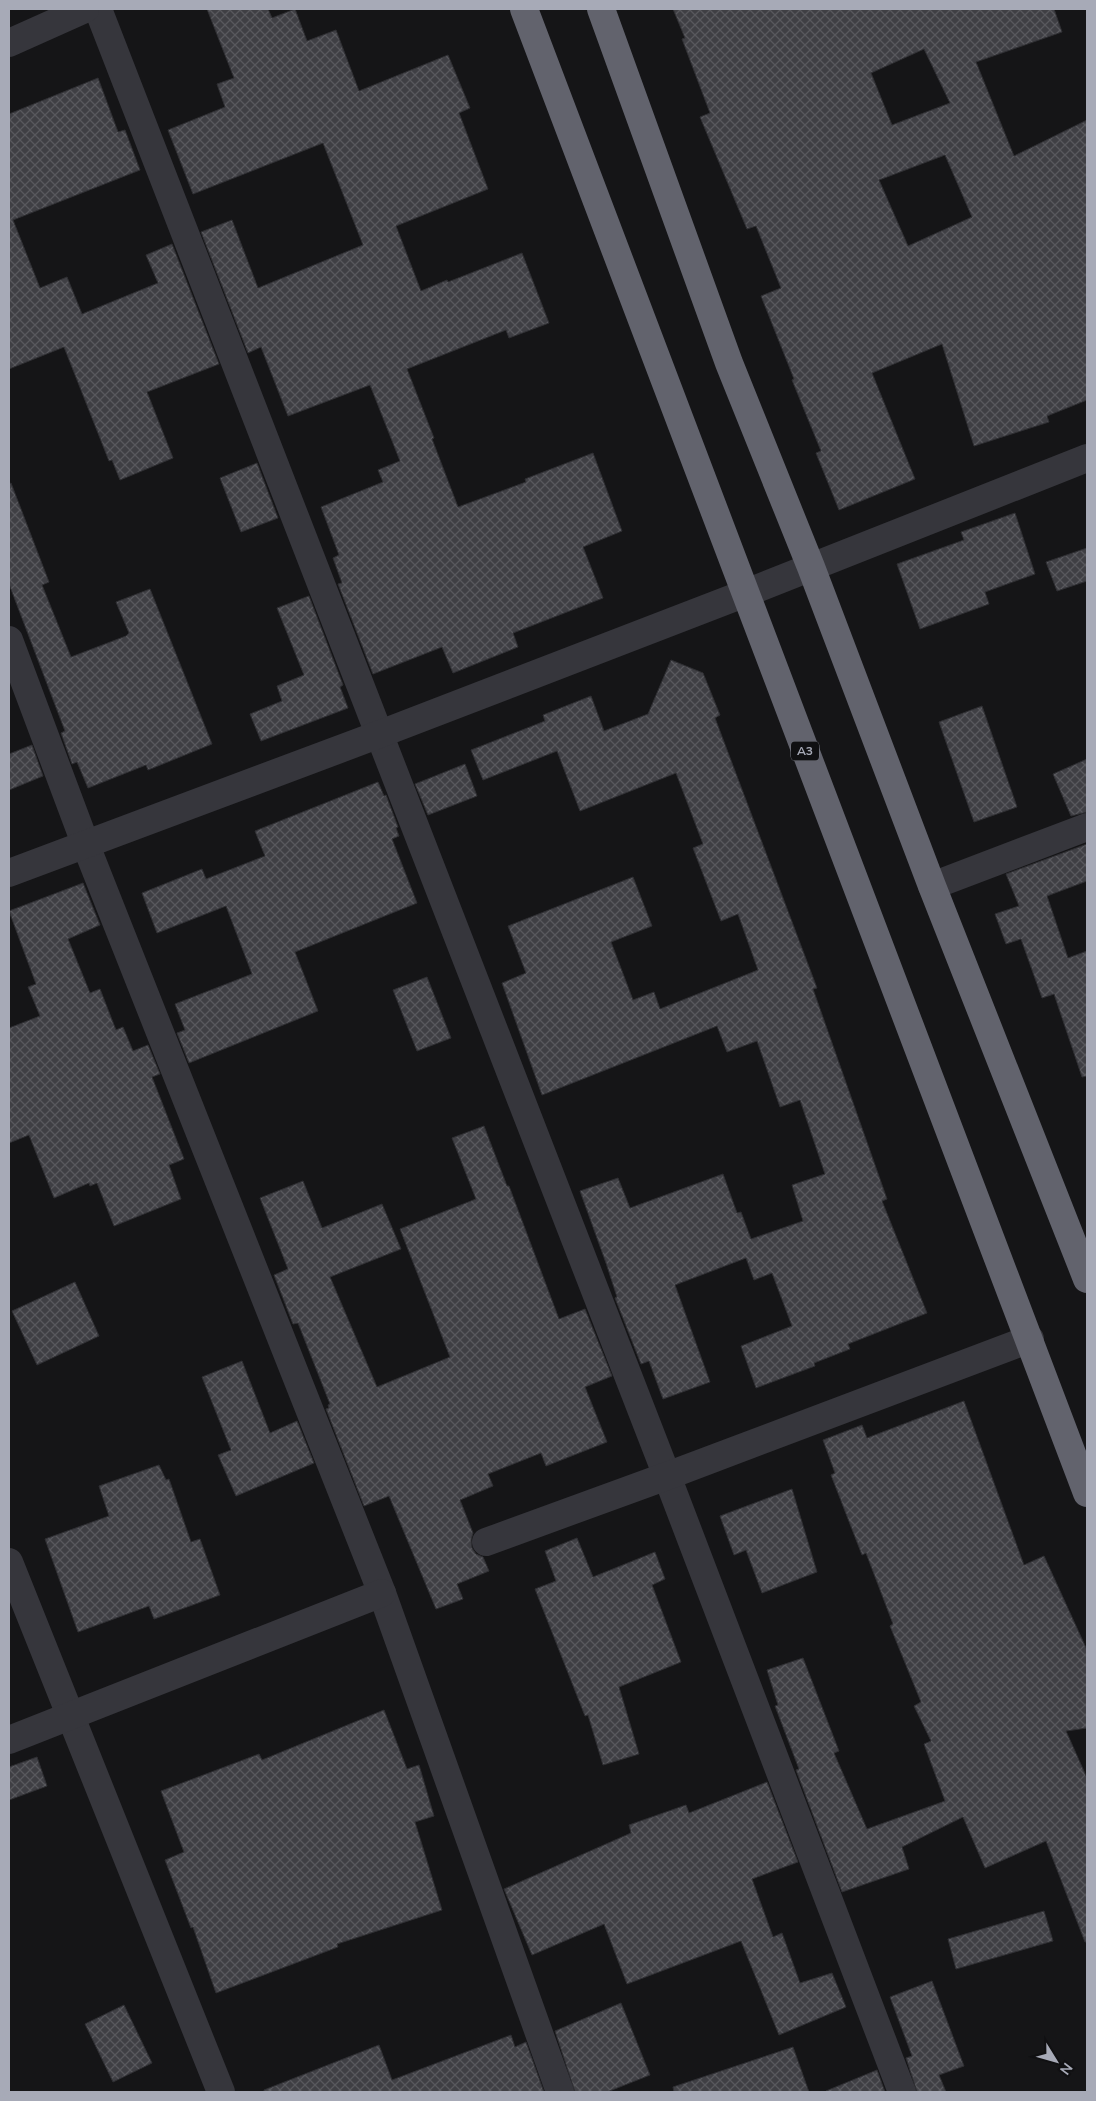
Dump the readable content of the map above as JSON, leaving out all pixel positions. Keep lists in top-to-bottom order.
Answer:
{
  "streets": {
    "highway": ["A3"]
  },
  "north": "bottom right"
}
